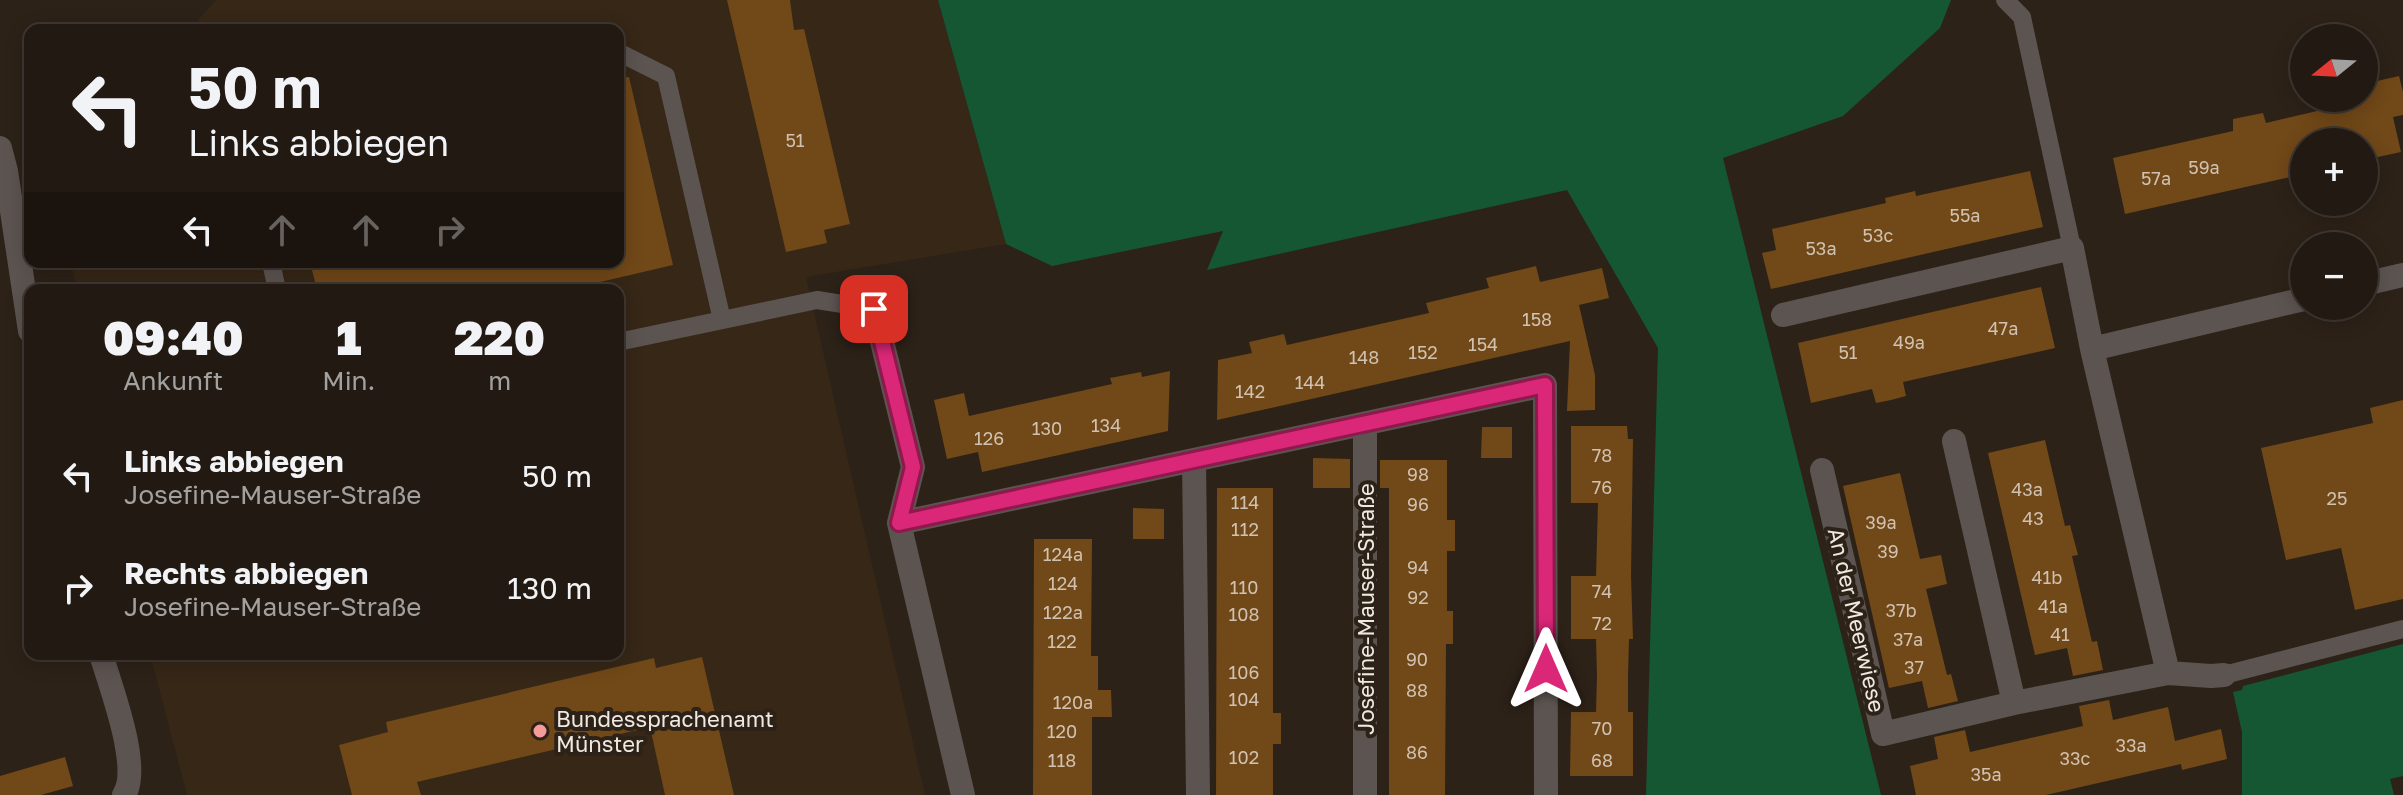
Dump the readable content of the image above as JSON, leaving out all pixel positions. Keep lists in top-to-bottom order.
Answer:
{
  "streets": {
    "street": ["Josefine-Mauser-Straße", "An der Meerwiese"]
  },
  "places": ["Bundessprachenamt Münster"],
  "house_numbers": [
    "51",
    "59a",
    "57a",
    "55a",
    "53c",
    "53a",
    "158",
    "47a",
    "49a",
    "154",
    "152",
    "51",
    "148",
    "144",
    "142",
    "134",
    "130",
    "126",
    "78",
    "98",
    "76",
    "43a",
    "25",
    "114",
    "96",
    "43",
    "39a",
    "112",
    "39",
    "124a",
    "94",
    "41b",
    "124",
    "110",
    "74",
    "92",
    "41a",
    "37b",
    "122a",
    "108",
    "72",
    "41",
    "37a",
    "122",
    "90",
    "37",
    "106",
    "88",
    "104",
    "120a",
    "70",
    "120",
    "33a",
    "86",
    "102",
    "33c",
    "118",
    "68",
    "35a"
  ],
  "north": "left",
  "page": {
    "map_buttons": ["+", "−"],
    "turn": ["50 m", "Links abbiegen"],
    "eta": [
      "09:40",
      "Ankunft",
      "1",
      "Min.",
      "220",
      "m"
    ],
    "list": [
      {
        "name": "Links abbiegen",
        "note": "Josefine-Mauser-Straße",
        "value": "50 m"
      },
      {
        "name": "Rechts abbiegen",
        "note": "Josefine-Mauser-Straße",
        "value": "130 m"
      }
    ]
  }
}
